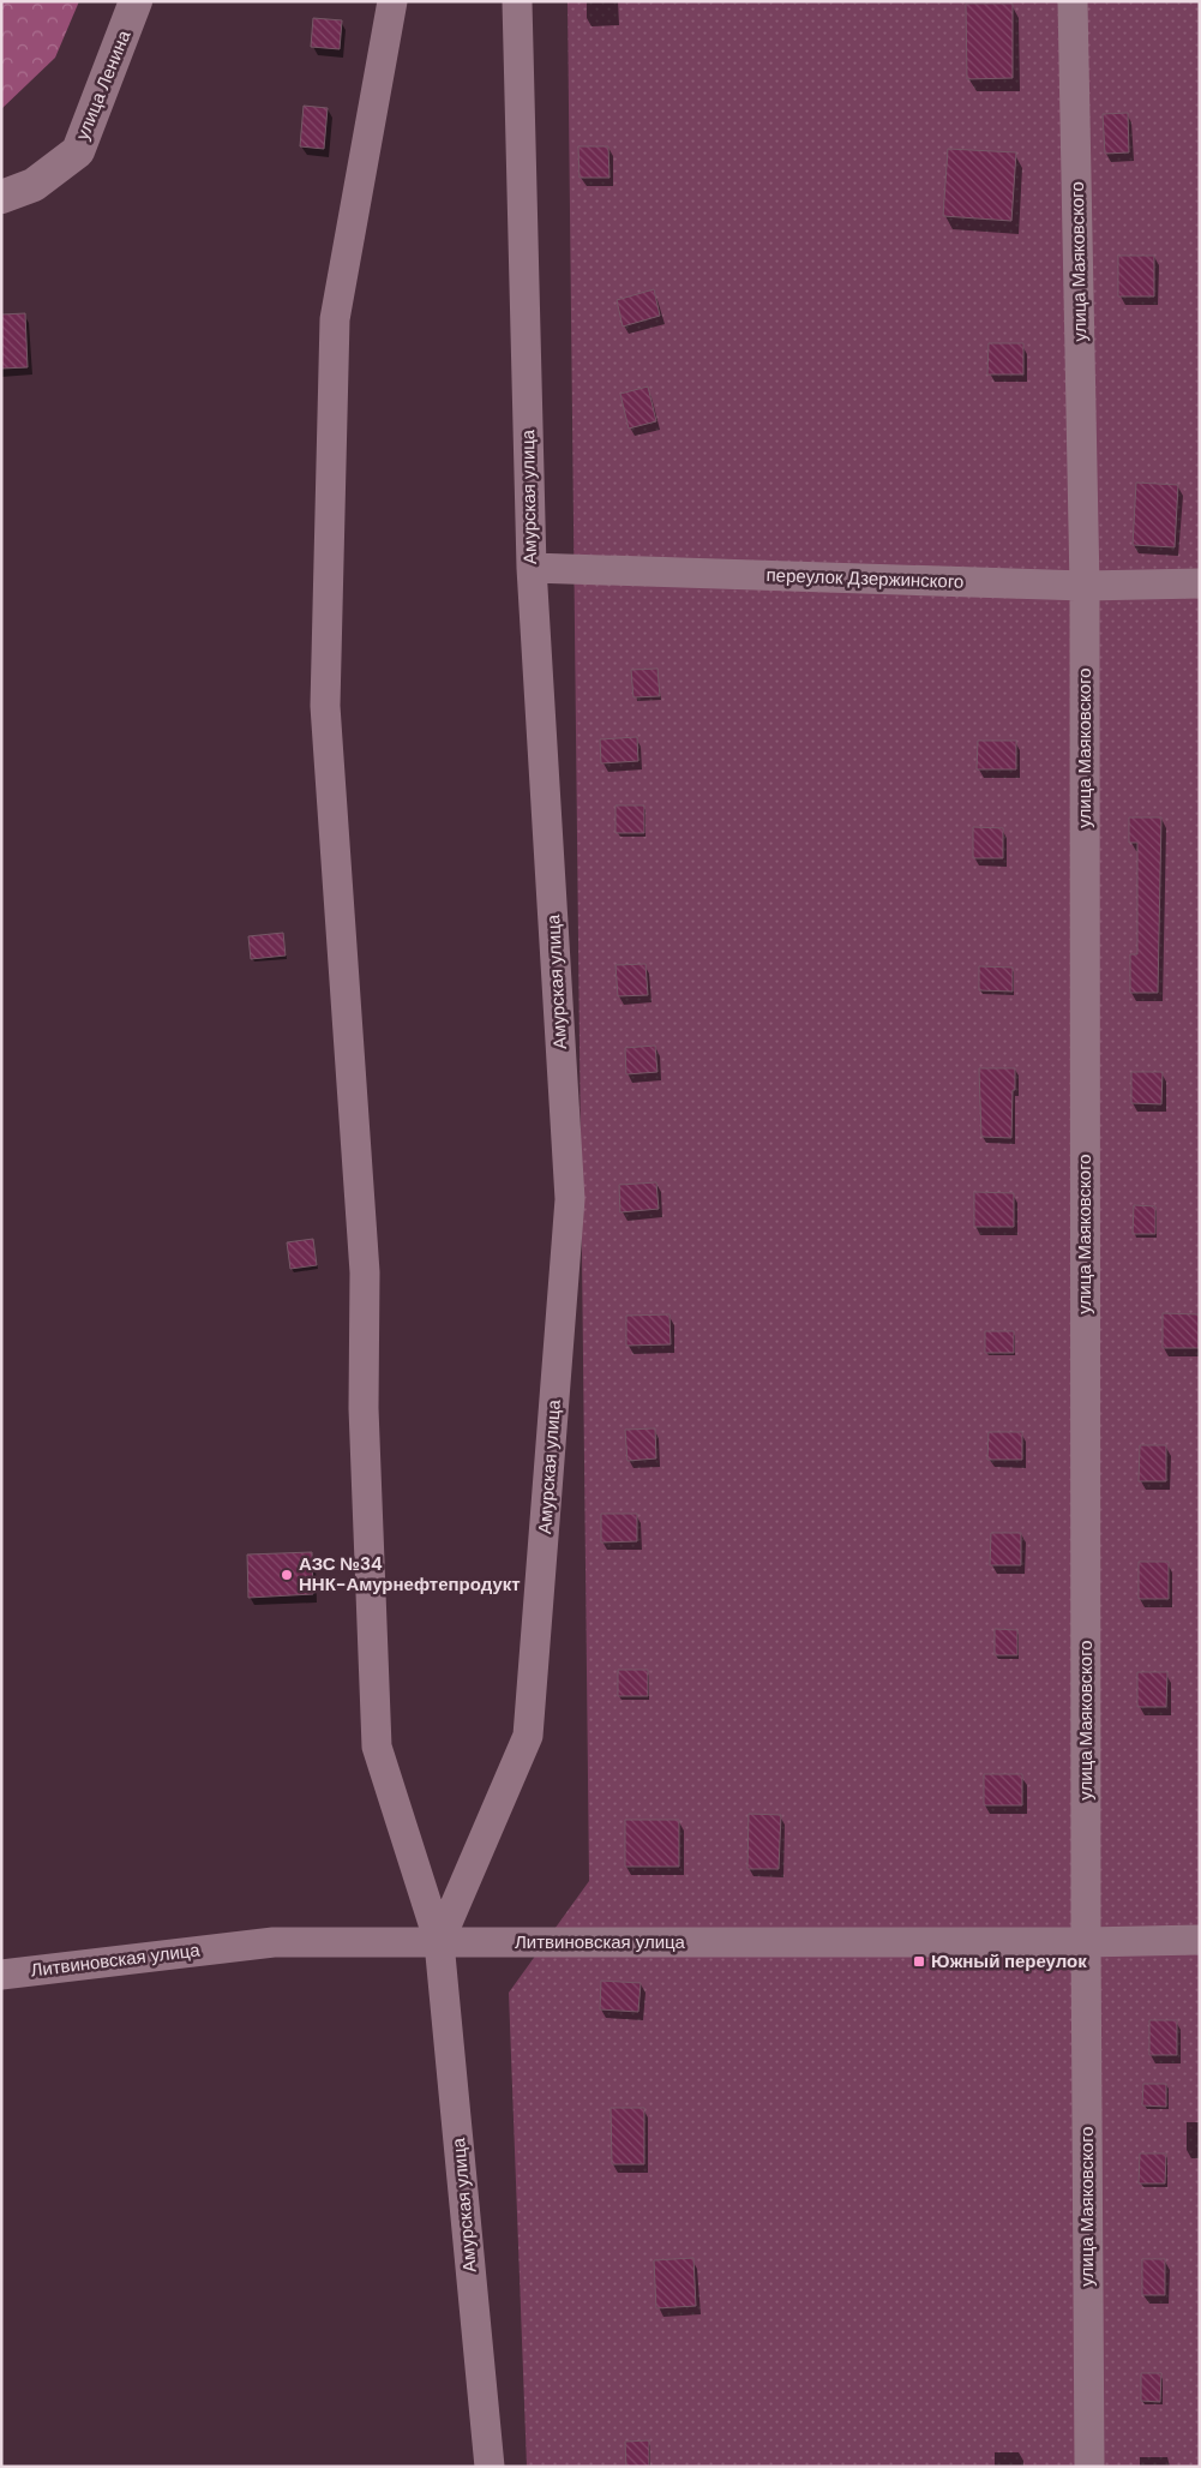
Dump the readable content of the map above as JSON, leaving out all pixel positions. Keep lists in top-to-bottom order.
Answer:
{
  "streets": {
    "main road": ["улица Ленина"],
    "street": [
      "улица Маяковского",
      "Амурская улица",
      "переулок Дзержинского",
      "Литвиновская улица"
    ]
  },
  "crossings": [
    ["улица Маяковского", "переулок Дзержинского"],
    ["улица Маяковского", "Литвиновская улица"],
    ["Амурская улица", "переулок Дзержинского"],
    ["Амурская улица", "Литвиновская улица"]
  ],
  "places": {
    "other": ["АЗС №34 ННК-Амурнефтепродукт"],
    "transit": ["Южный переулок"]
  }
}
